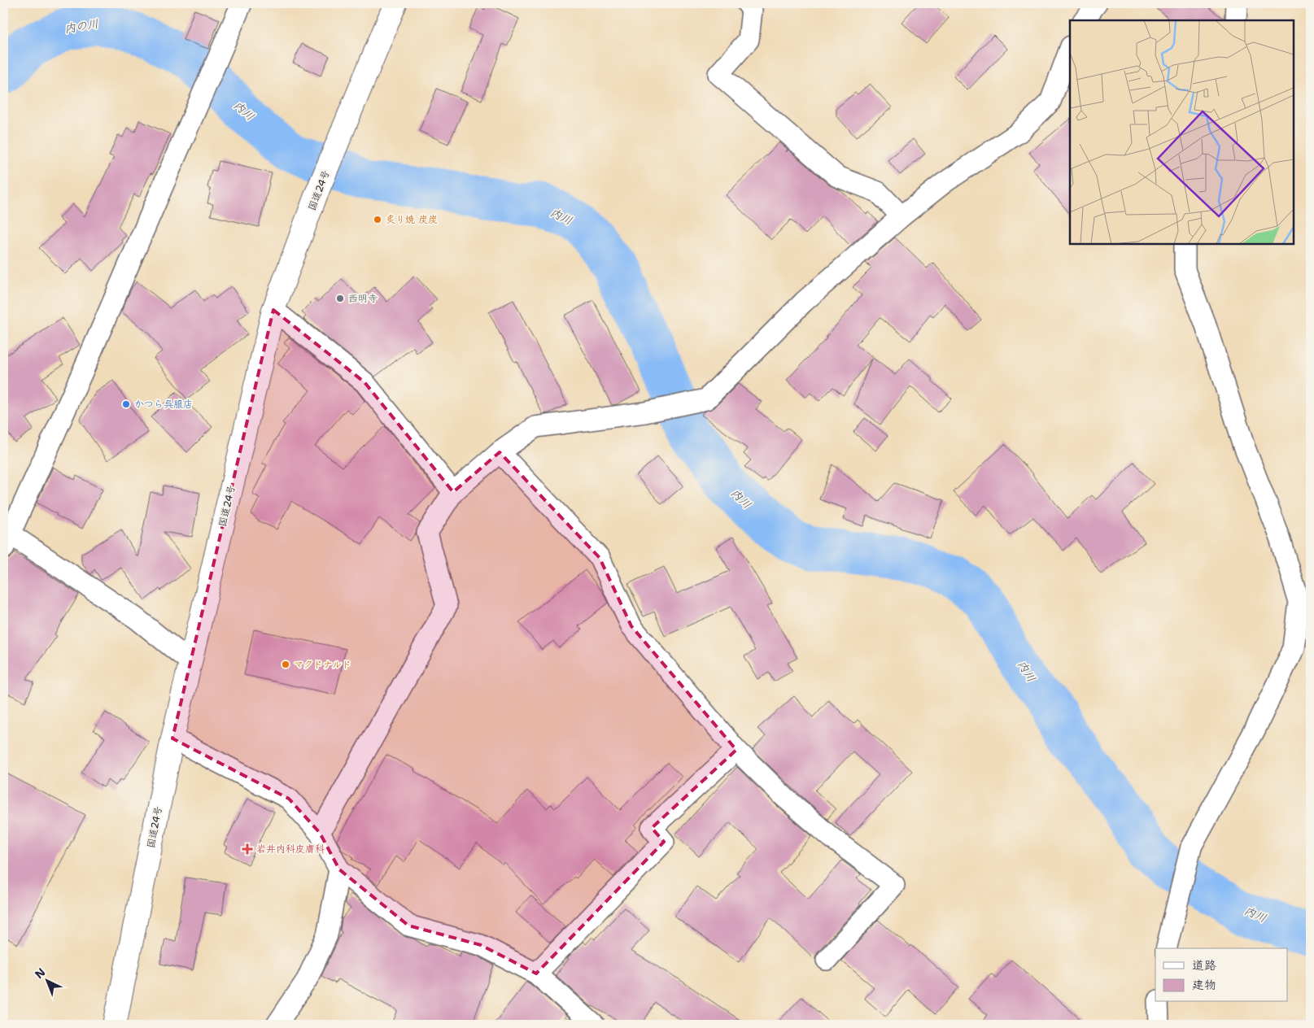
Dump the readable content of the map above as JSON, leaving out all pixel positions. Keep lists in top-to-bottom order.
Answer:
{
  "streets": {
    "highway": ["国道24号"]
  },
  "water": ["内の川", "内川"],
  "places": {
    "other": [
      "炙り焼 炭炭",
      "西明寺",
      "かつら呉服店",
      "マクドナルド"
    ],
    "health": ["岩井内科皮膚科"]
  },
  "legend": ["道路", "建物"],
  "north": "top left"
}
